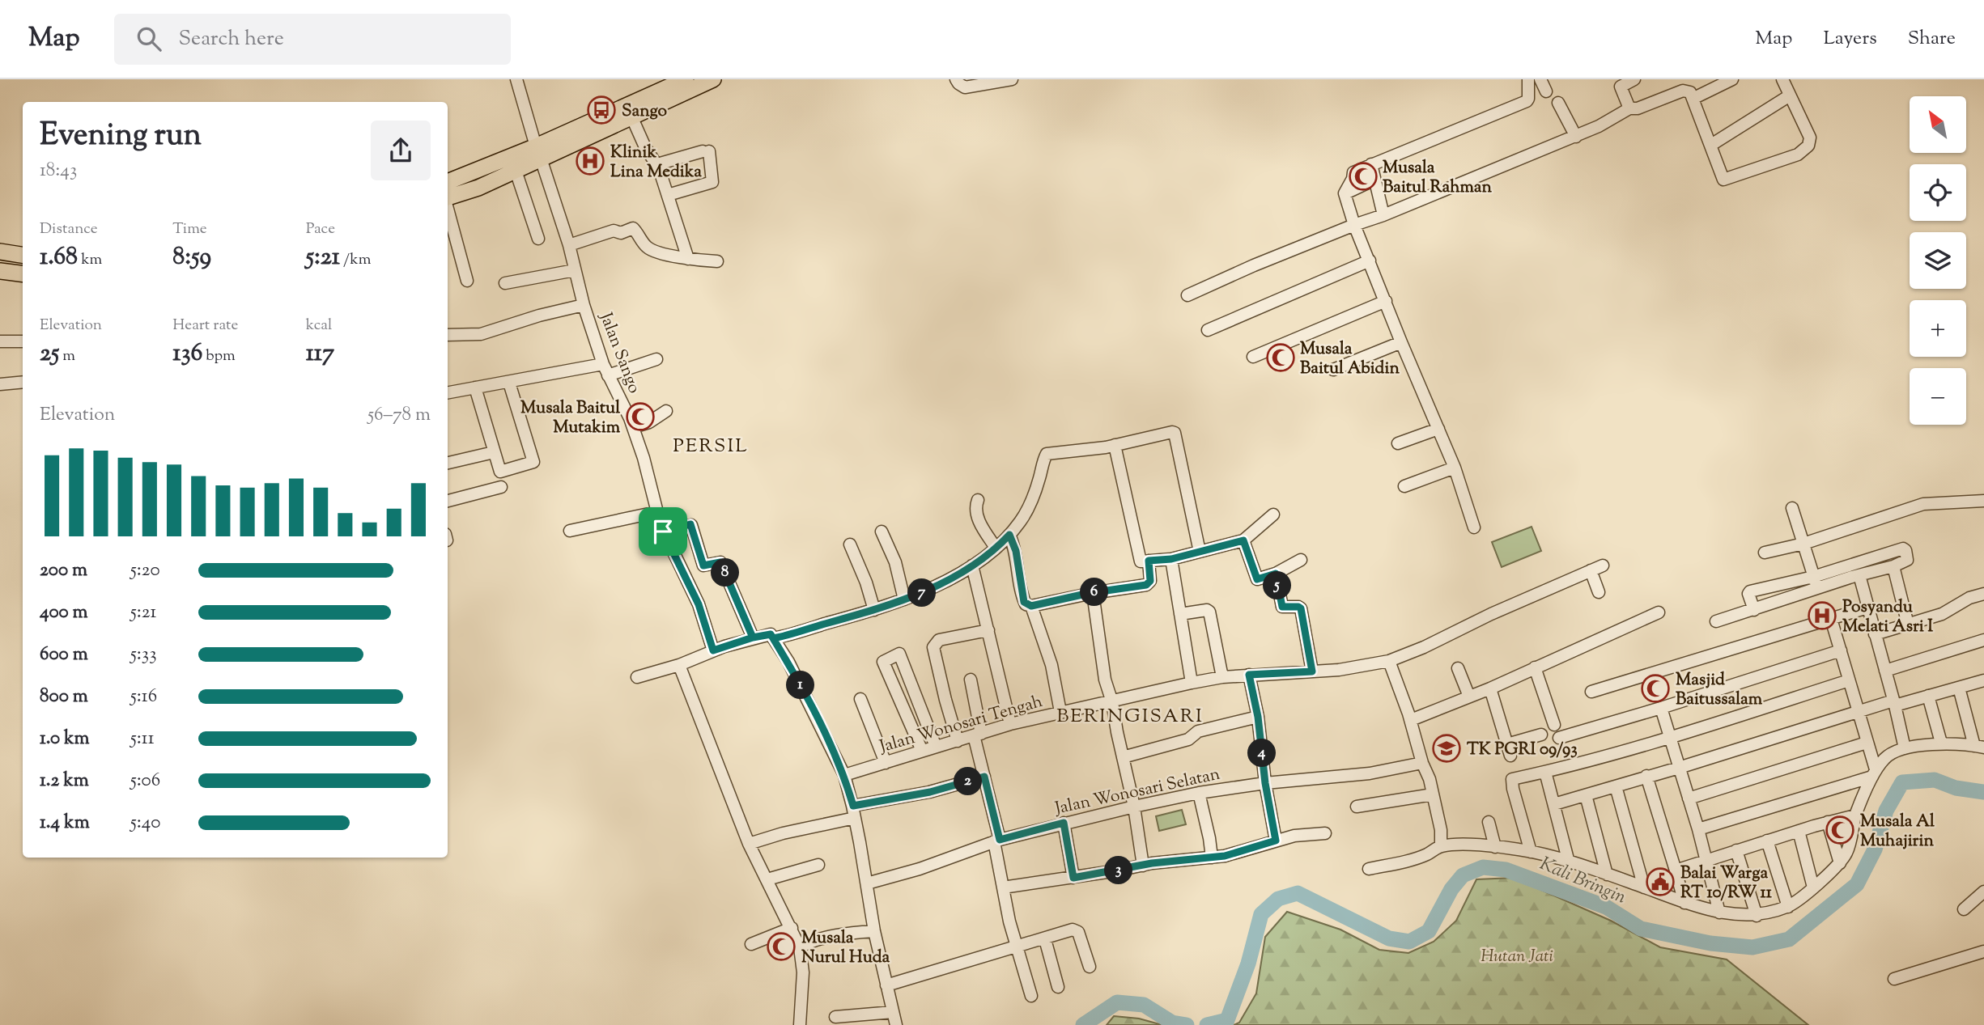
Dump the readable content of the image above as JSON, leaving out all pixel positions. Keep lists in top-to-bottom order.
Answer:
{
  "streets": {
    "street": ["Jalan Sango", "Jalan Wonosari Tengah", "Jalan Wonosari Selatan"]
  },
  "districts": ["PERSIL", "BERINGISARI"],
  "water": ["Kali Bringin"],
  "parks": ["Hutan Jati"],
  "places": {
    "bus stop": ["Sango"],
    "hospital": ["Klinik Lina Medika", "Posyandu Melati Asri I"],
    "mosque": [
      "Musala Baitul Rahman",
      "Musala Baitul Abidin",
      "Musala Baitul Mutakim",
      "Masjid Baitussalam",
      "Musala Al Muhajirin",
      "Musala Nurul Huda"
    ],
    "school or university": ["TK PGRI 09/93"],
    "public building": ["Balai Warga RT 10/RW 11"]
  },
  "north": "top left",
  "page": {
    "header": "Map",
    "search": "Search here",
    "nav": ["Map", "Layers", "Share"],
    "map_buttons": ["+", "−"],
    "heading": ["Evening run", "18:43"],
    "stats": [
      ["Distance", "1.68 km"],
      ["Time", "8:59"],
      ["Pace", "5:21 /km"],
      ["Elevation", "25 m"],
      ["Heart rate", "136 bpm"],
      ["kcal", "117"]
    ],
    "chart": ["Elevation", "56–78 m"],
    "list": [
      {
        "name": "200 m",
        "note": "5:20"
      },
      {
        "name": "400 m",
        "note": "5:21"
      },
      {
        "name": "600 m",
        "note": "5:33"
      },
      {
        "name": "800 m",
        "note": "5:16"
      },
      {
        "name": "1.0 km",
        "note": "5:11"
      },
      {
        "name": "1.2 km",
        "note": "5:06"
      },
      {
        "name": "1.4 km",
        "note": "5:40"
      }
    ],
    "pins": [
      "8",
      "5",
      "6",
      "7",
      "1",
      "4",
      "2",
      "3"
    ]
  }
}
